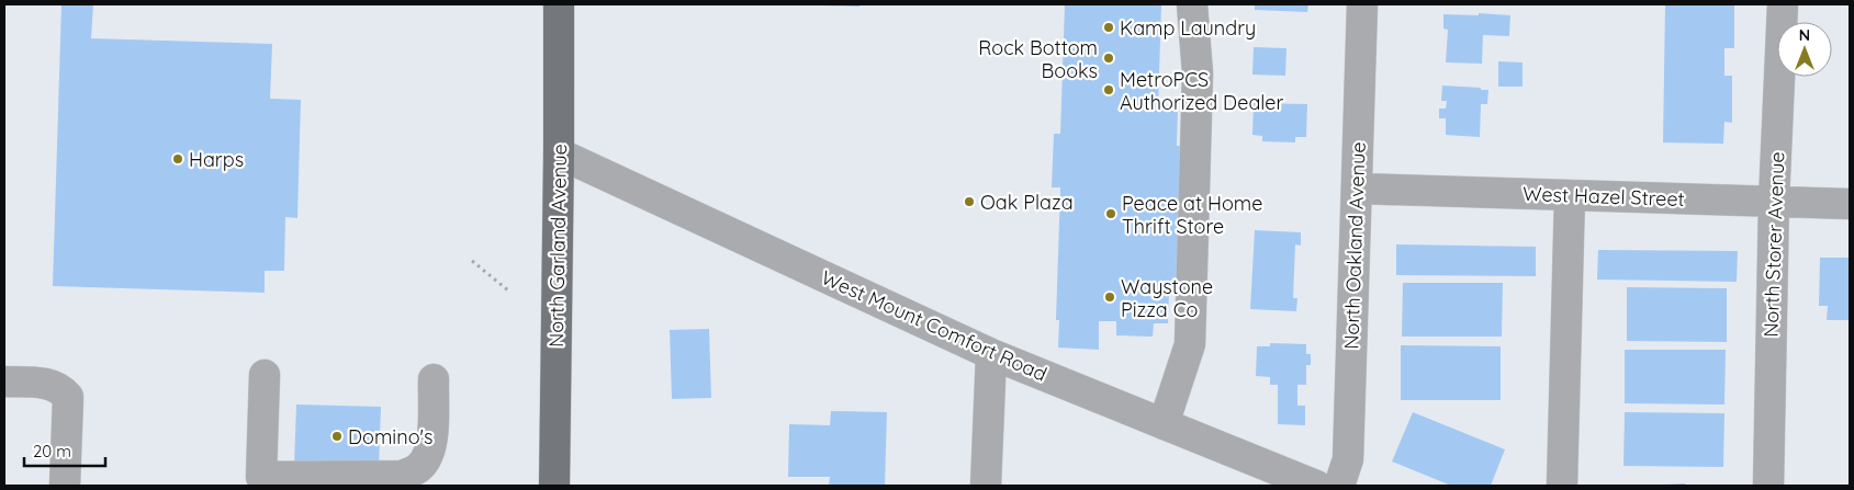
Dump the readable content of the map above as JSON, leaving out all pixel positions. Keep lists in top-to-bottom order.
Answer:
{
  "streets": {
    "main road": ["North Garland Avenue"],
    "street": [
      "West Hazel Street",
      "North Storer Avenue",
      "North Oakland Avenue",
      "West Mount Comfort Road"
    ]
  },
  "crossings": [
    ["West Hazel Street", "North Storer Avenue"],
    ["West Hazel Street", "North Oakland Avenue"],
    ["North Garland Avenue", "West Mount Comfort Road"]
  ],
  "places": [
    "Kamp Laundry",
    "Rock Bottom Books",
    "MetroPCS Authorized Dealer",
    "Harps",
    "Oak Plaza",
    "Peace at Home Thrift Store",
    "Waystone Pizza Co",
    "Domino's"
  ],
  "scale_bar": "20 m",
  "north": "top"
}
